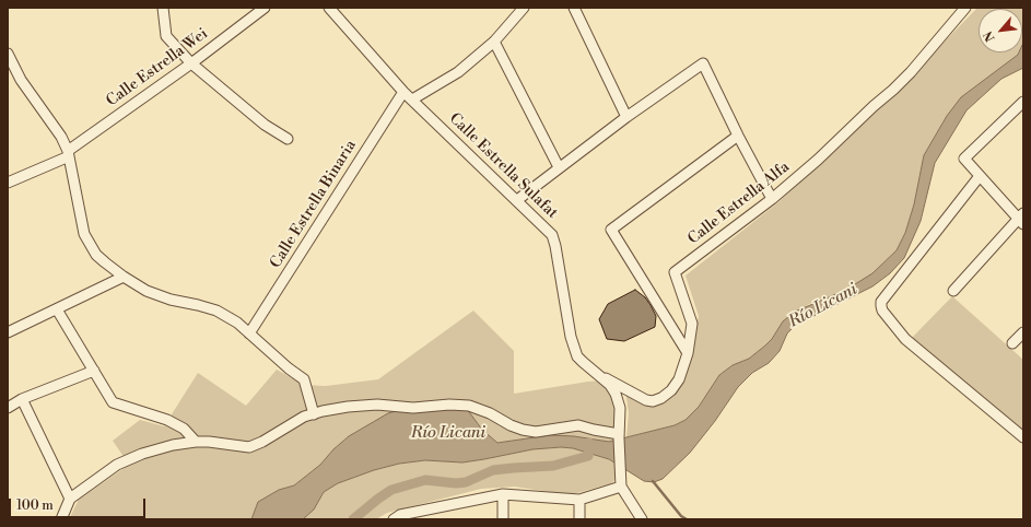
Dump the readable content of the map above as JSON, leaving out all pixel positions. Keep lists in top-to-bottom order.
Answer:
{
  "streets": {
    "street": [
      "Calle Estrella Wei",
      "Calle Estrella Sulafat",
      "Calle Estrella Alfa",
      "Calle Estrella Binaria"
    ]
  },
  "crossings": [
    ["Calle Estrella Sulafat", "Calle Estrella Alfa"],
    ["Calle Estrella Sulafat", "Calle Estrella Binaria"]
  ],
  "water": ["Río Licani"],
  "scale_bar": "100 m",
  "north": "bottom left"
}
